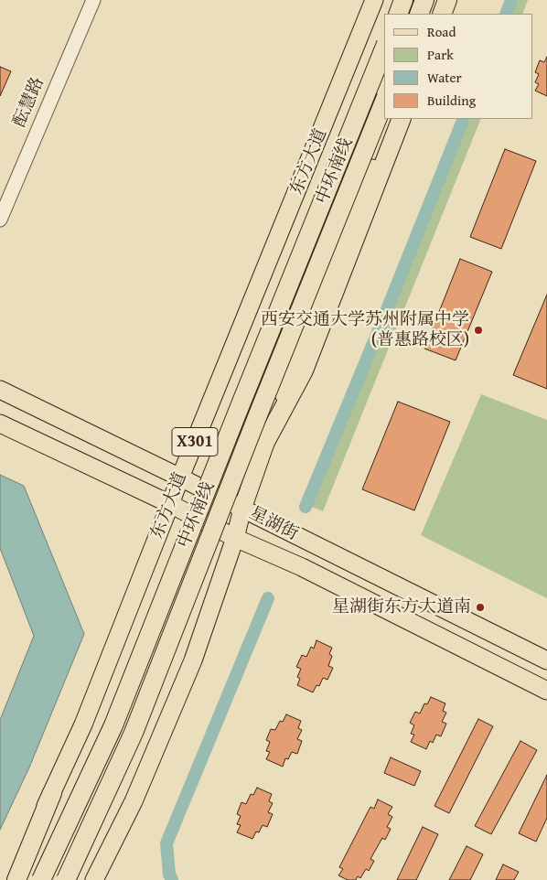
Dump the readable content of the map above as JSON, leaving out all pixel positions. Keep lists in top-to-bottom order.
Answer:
{
  "streets": {
    "highway": ["中环南线"],
    "main road": ["东方大道", "X301", "星湖街"],
    "street": ["酝慧路"]
  },
  "crossings": [
    ["东方大道", "星湖街"]
  ],
  "places": ["西安交通大学苏州附属中学 (普惠路校区)", "星湖街东方大道南"],
  "legend": [
    "Road",
    "Park",
    "Water",
    "Building"
  ]
}
